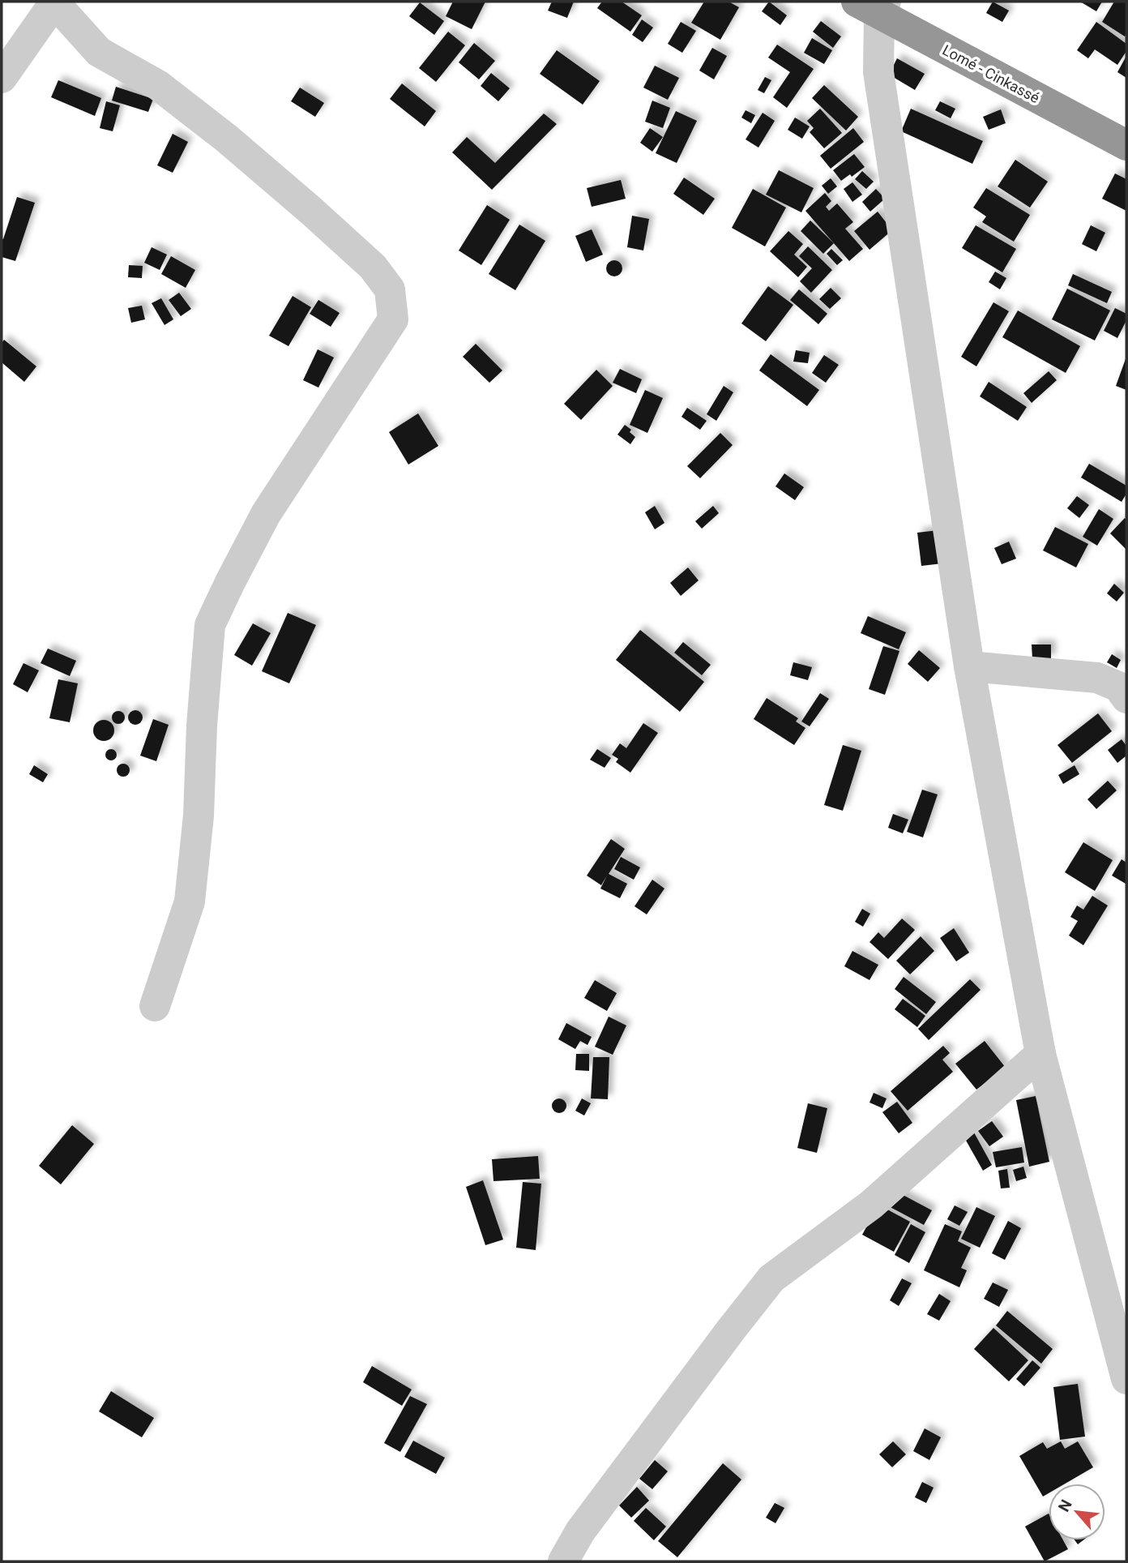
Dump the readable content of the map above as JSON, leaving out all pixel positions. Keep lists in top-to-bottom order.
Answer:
{
  "streets": {
    "highway": ["Lomé - Cinkassé"]
  },
  "north": "top left"
}
